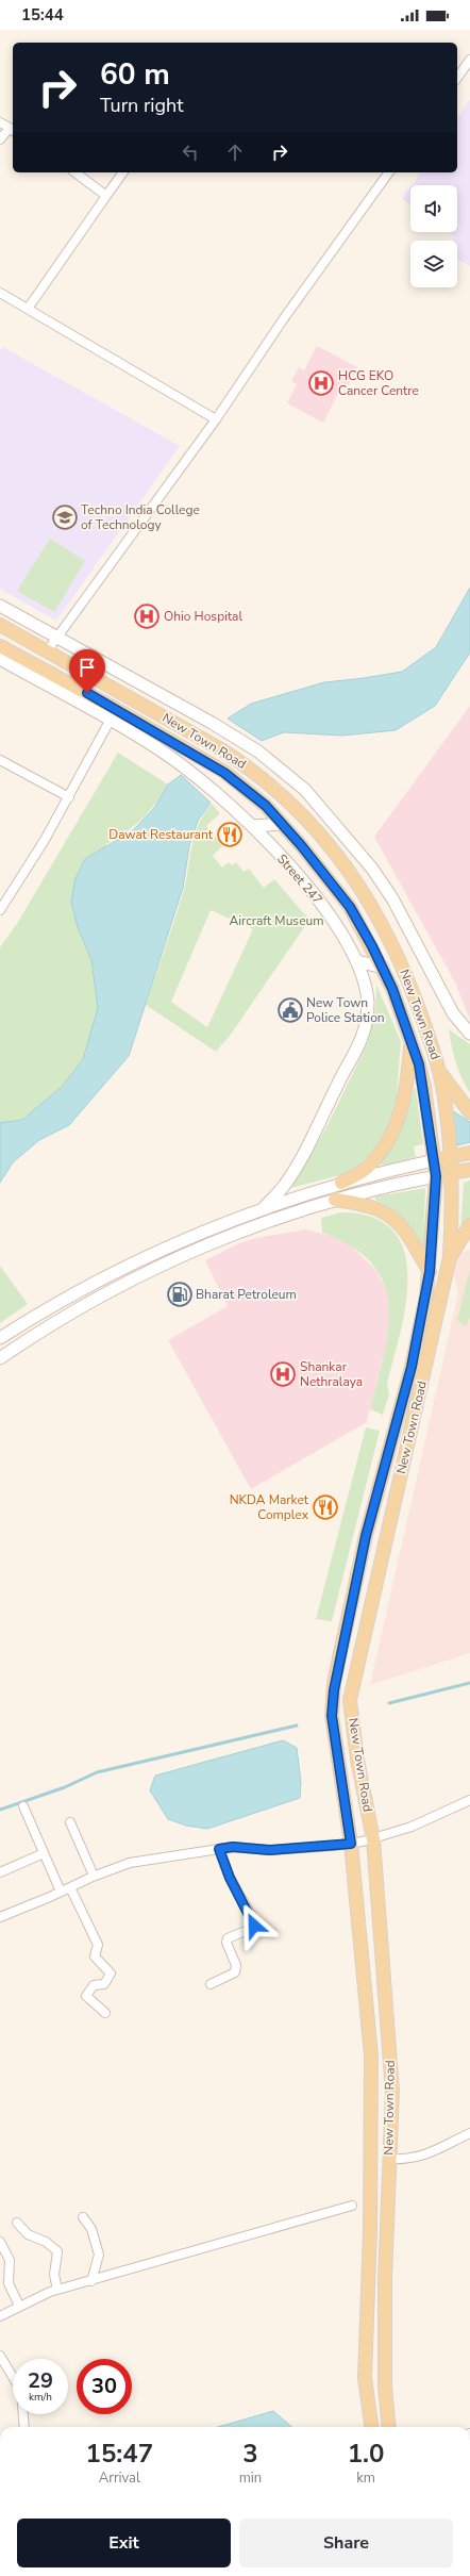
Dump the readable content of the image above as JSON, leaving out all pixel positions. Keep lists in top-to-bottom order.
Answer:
{
  "streets": {
    "main road": ["New Town Road"],
    "street": ["Street 247"]
  },
  "parks": ["Aircraft Museum"],
  "places": {
    "hospital": ["HCG EKO Cancer Centre", "Ohio Hospital", "Shankar Nethralaya"],
    "school or university": ["Techno India College of Technology"],
    "restaurant": ["Dawat Restaurant", "NKDA Market Complex"],
    "public building": ["New Town Police Station"],
    "fuel station": ["Bharat Petroleum"]
  },
  "page": {
    "status": "15:44",
    "turn": ["60 m", "Turn right"],
    "speed": "29 km/h",
    "limit": "30",
    "eta": [
      "15:47",
      "Arrival",
      "3",
      "min",
      "1.0",
      "km"
    ],
    "buttons": ["Exit", "Share"]
  }
}
